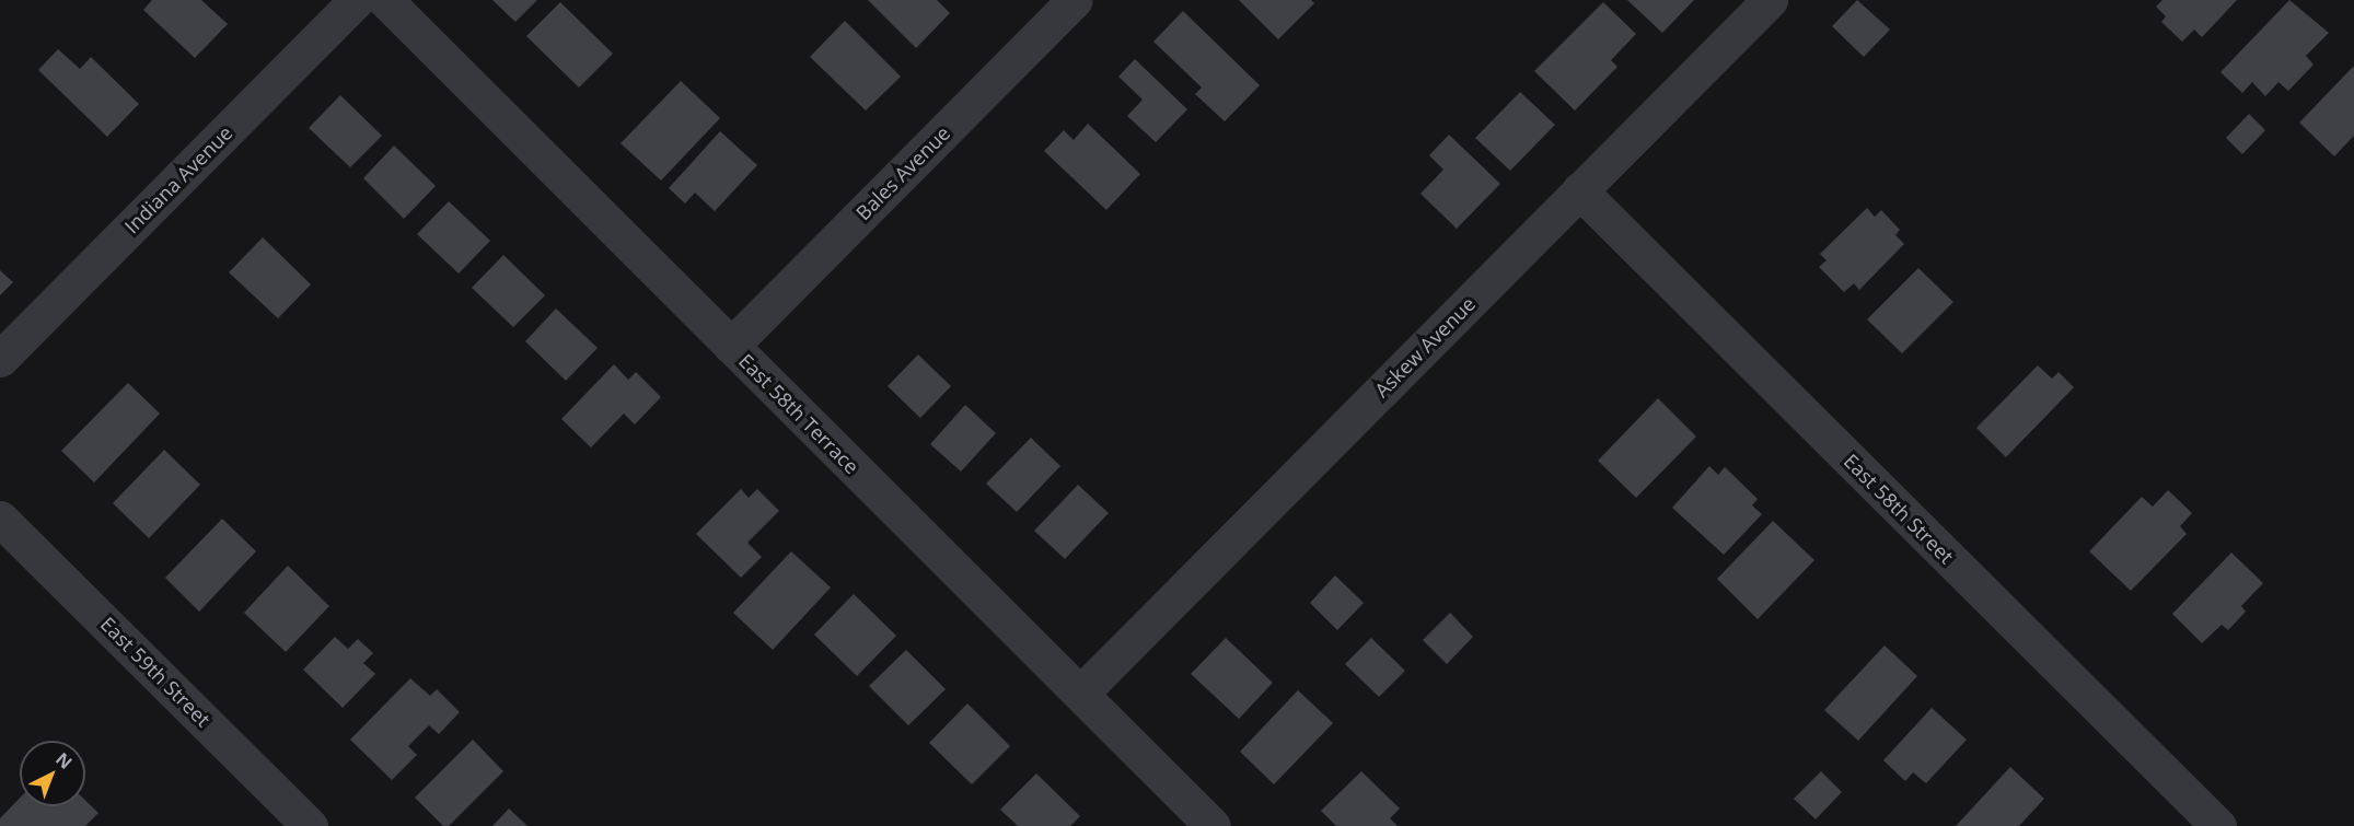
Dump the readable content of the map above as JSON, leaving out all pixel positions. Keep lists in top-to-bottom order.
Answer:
{
  "streets": {
    "street": [
      "Bales Avenue",
      "Indiana Avenue",
      "Askew Avenue",
      "East 58th Terrace",
      "East 58th Street",
      "East 59th Street"
    ]
  },
  "crossings": [
    ["Bales Avenue", "East 58th Terrace"],
    ["Askew Avenue", "East 58th Terrace"],
    ["Askew Avenue", "East 58th Street"]
  ],
  "north": "top right"
}
